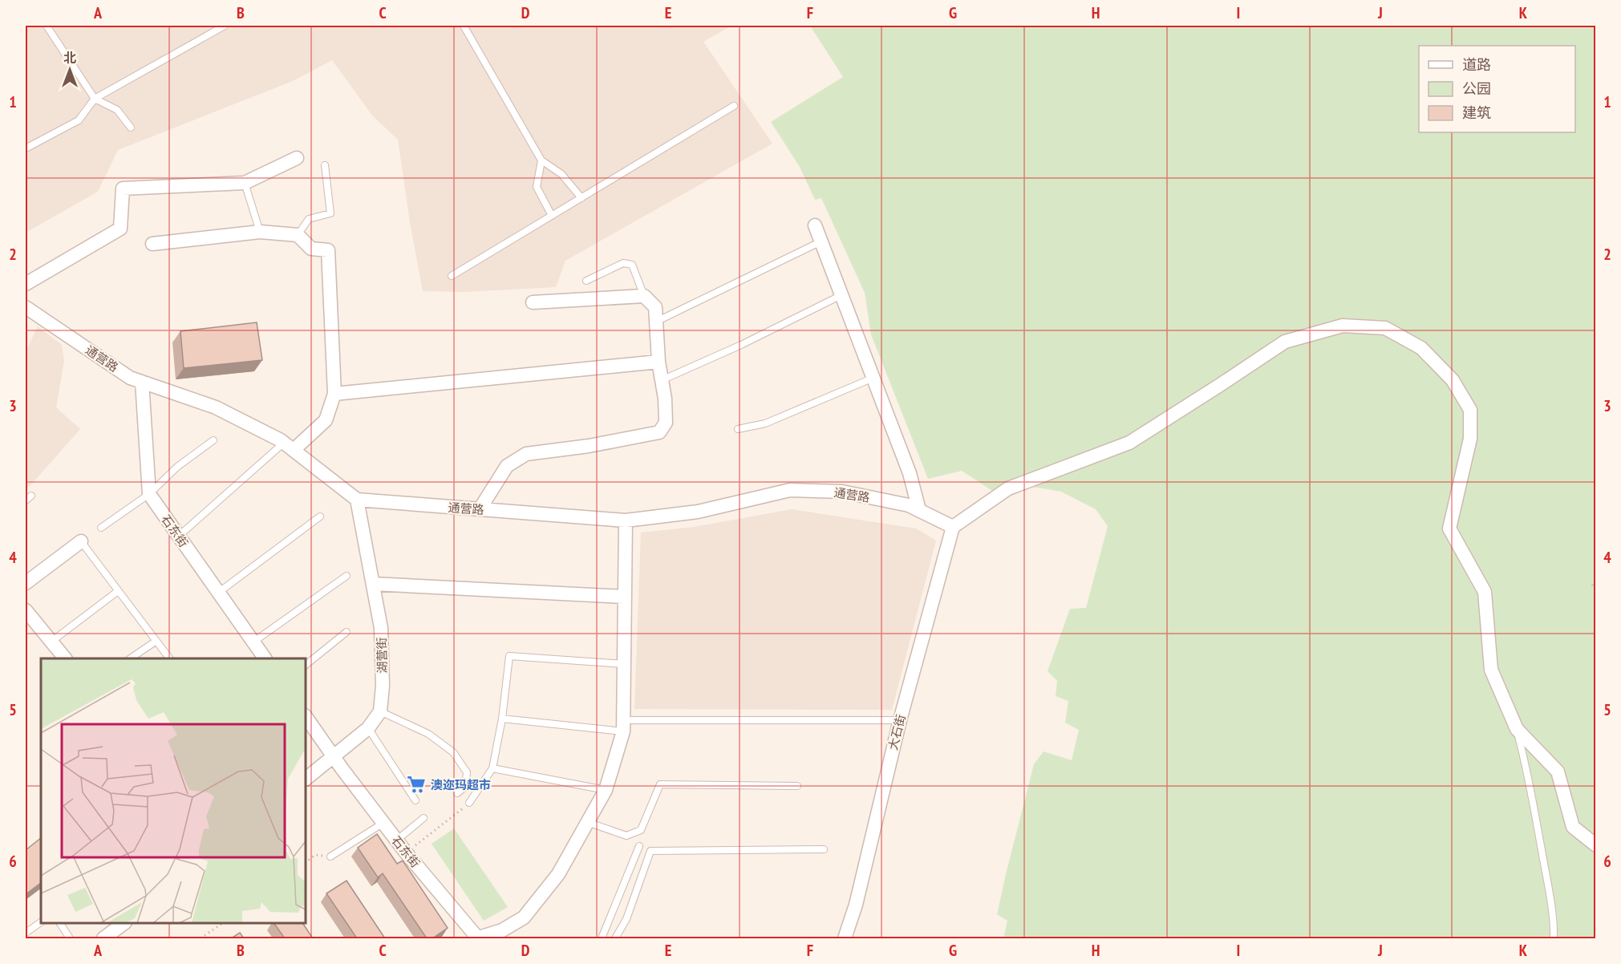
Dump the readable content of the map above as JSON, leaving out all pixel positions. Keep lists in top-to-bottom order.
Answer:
{
  "streets": {
    "street": [
      "通营路",
      "石东街",
      "湖营街",
      "大石街"
    ]
  },
  "crossings": [
    ["通营路", "湖营街"],
    ["通营路", "大石街"]
  ],
  "places": {
    "supermarket": ["澳迩玛超市"]
  },
  "legend": ["道路", "公园", "建筑"],
  "north": "top",
  "grid": {
    "columns": [
      "A",
      "B",
      "C",
      "D",
      "E",
      "F",
      "G",
      "H",
      "I",
      "J",
      "K"
    ],
    "rows": [
      "1",
      "2",
      "3",
      "4",
      "5",
      "6"
    ]
  }
}
